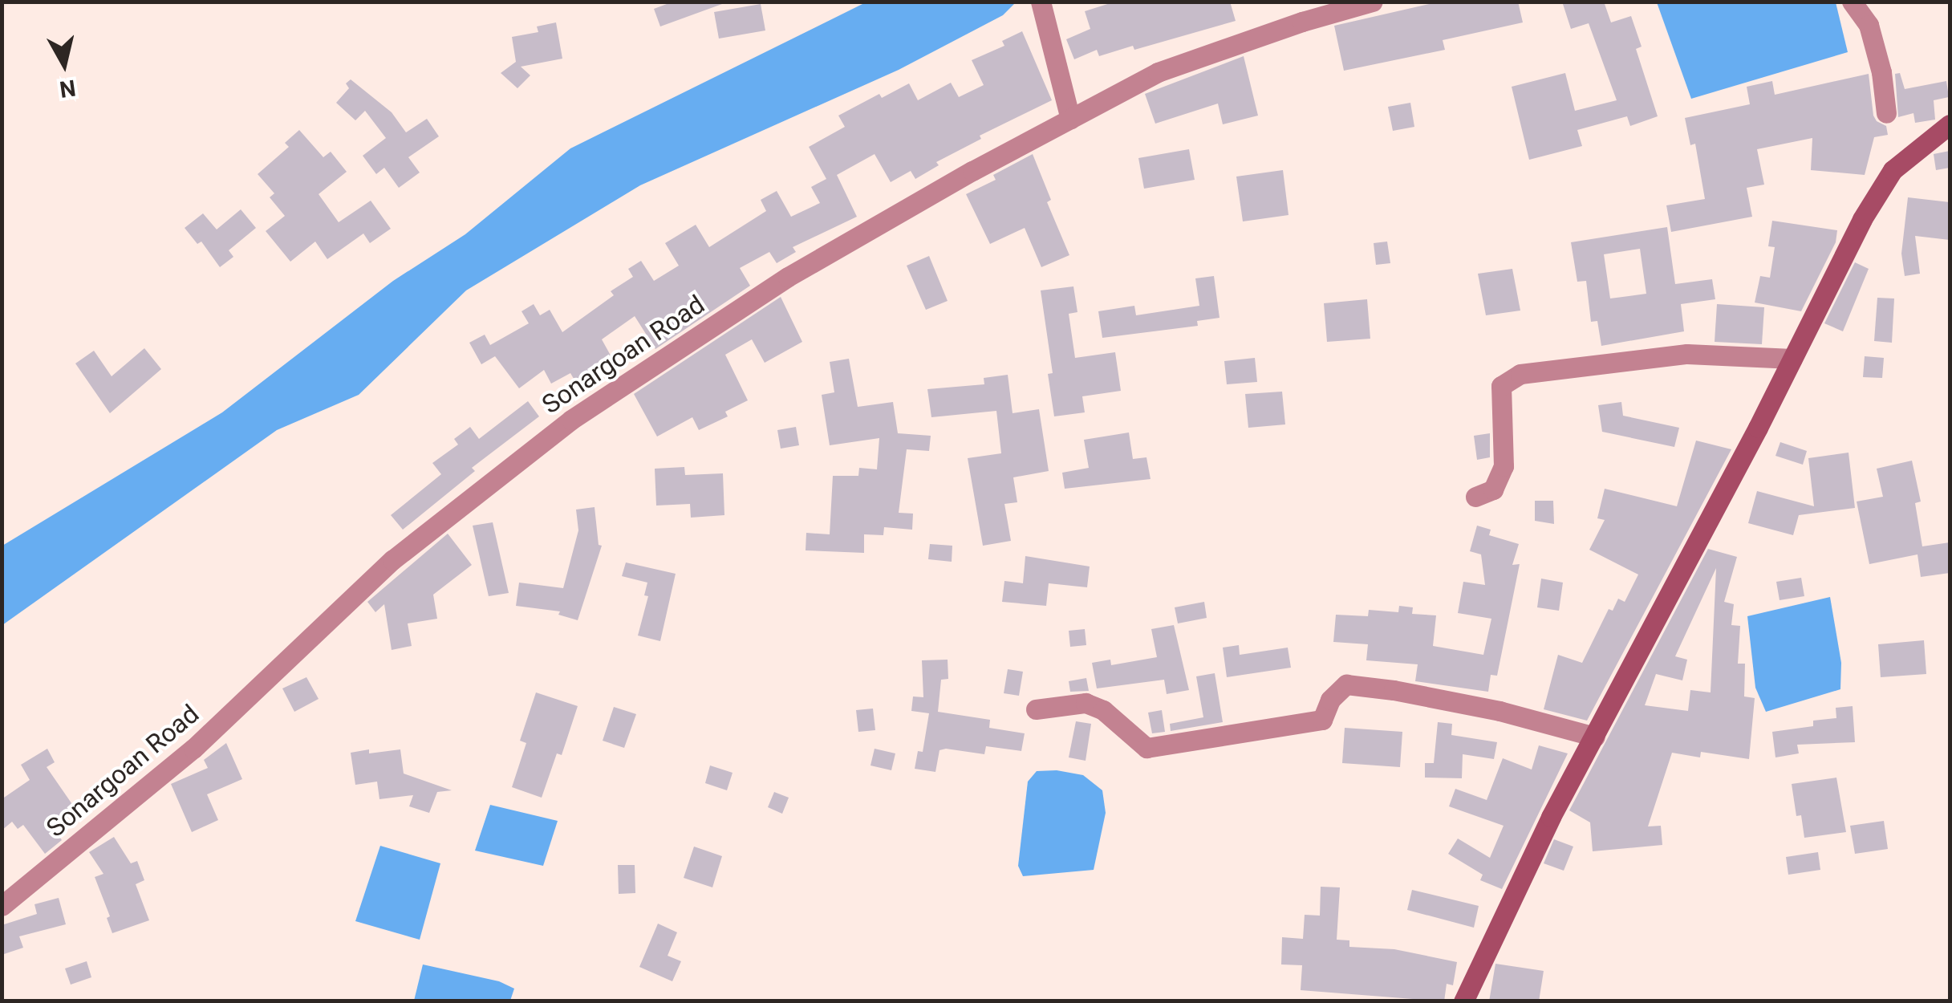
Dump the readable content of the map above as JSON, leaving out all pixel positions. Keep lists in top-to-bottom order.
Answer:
{
  "streets": {
    "street": ["Sonargoan Road"]
  },
  "north": "bottom"
}
